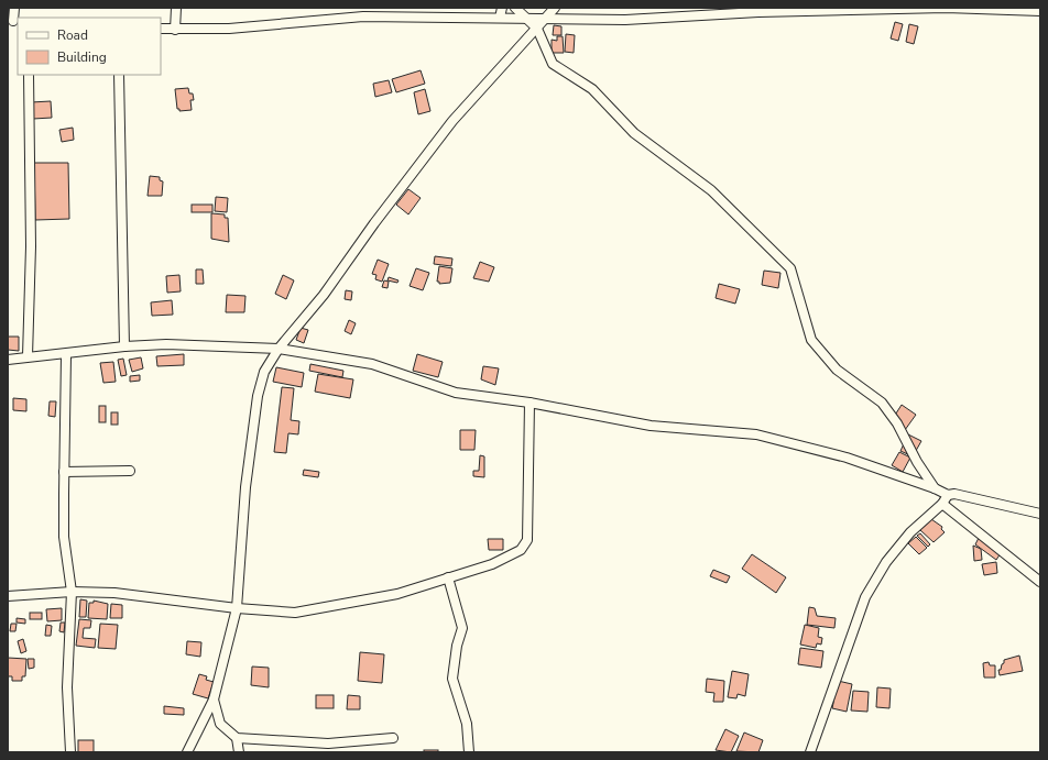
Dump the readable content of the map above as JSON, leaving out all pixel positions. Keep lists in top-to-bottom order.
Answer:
{
  "legend": ["Road", "Building"]
}
